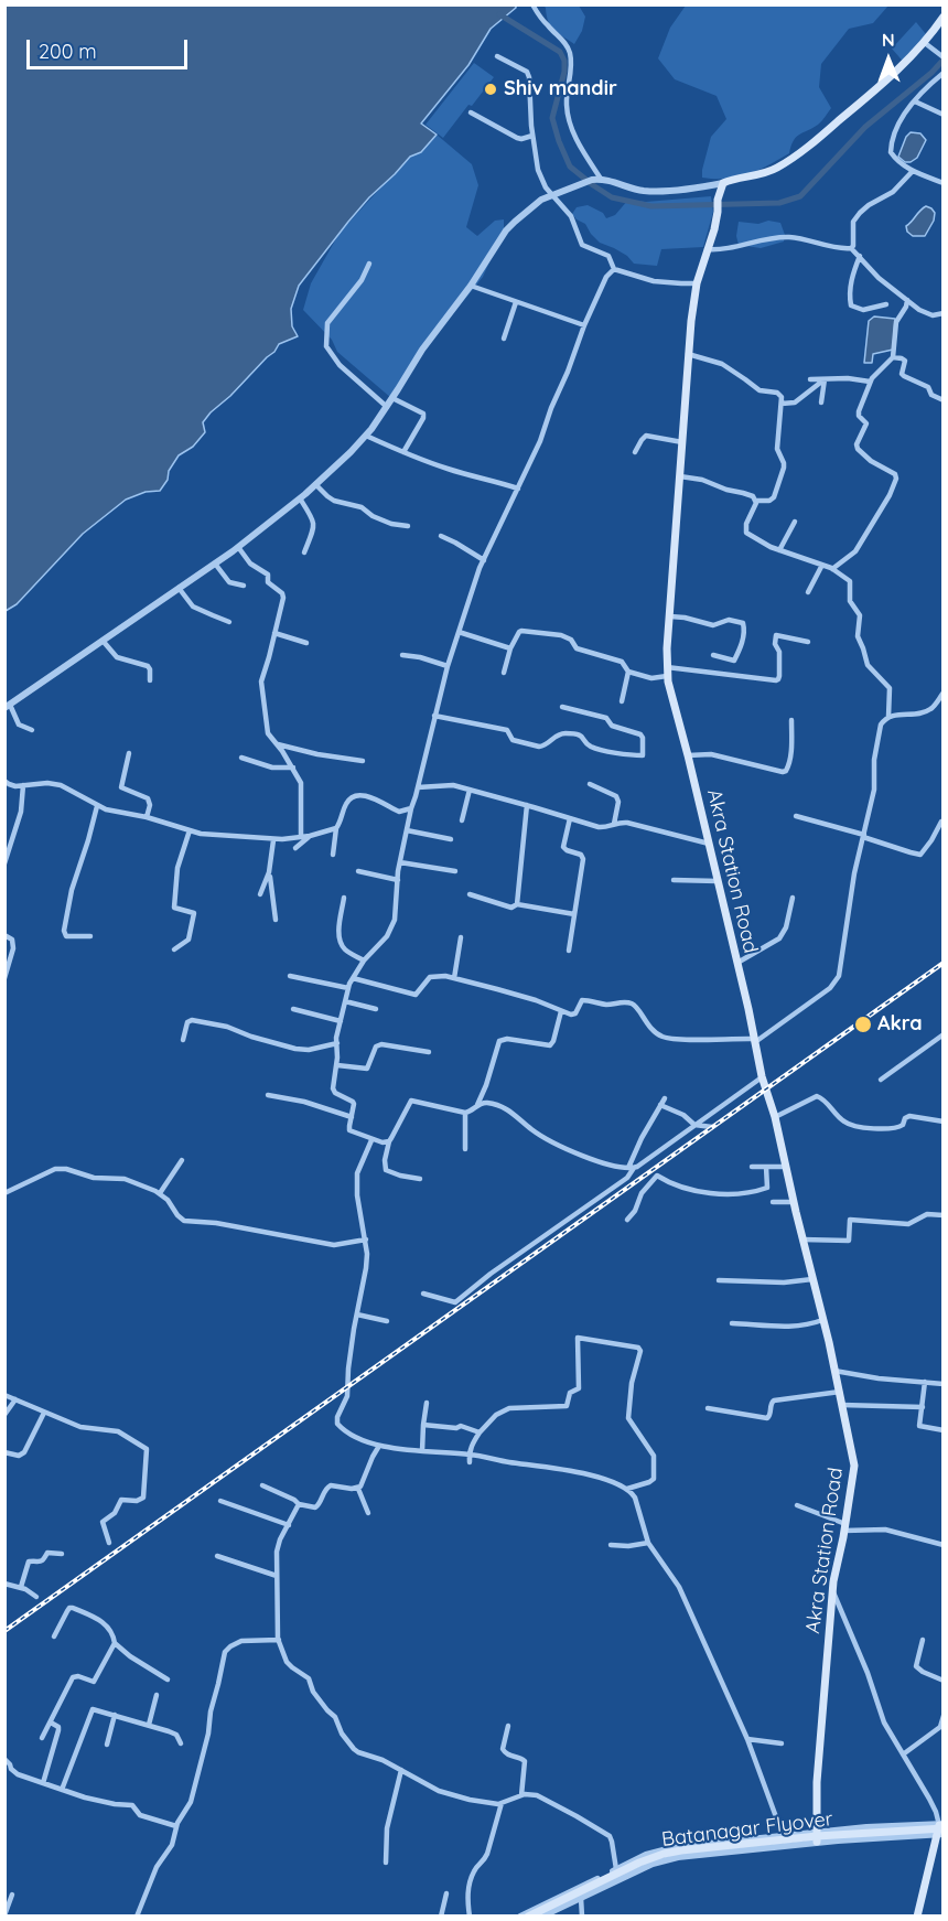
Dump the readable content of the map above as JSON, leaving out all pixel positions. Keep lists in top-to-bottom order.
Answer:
{
  "streets": {
    "main road": ["Akra Station Road", "Batanagar Flyover"]
  },
  "places": ["Shiv mandir", "Akra"],
  "scale_bar": "200 m",
  "north": "top"
}
